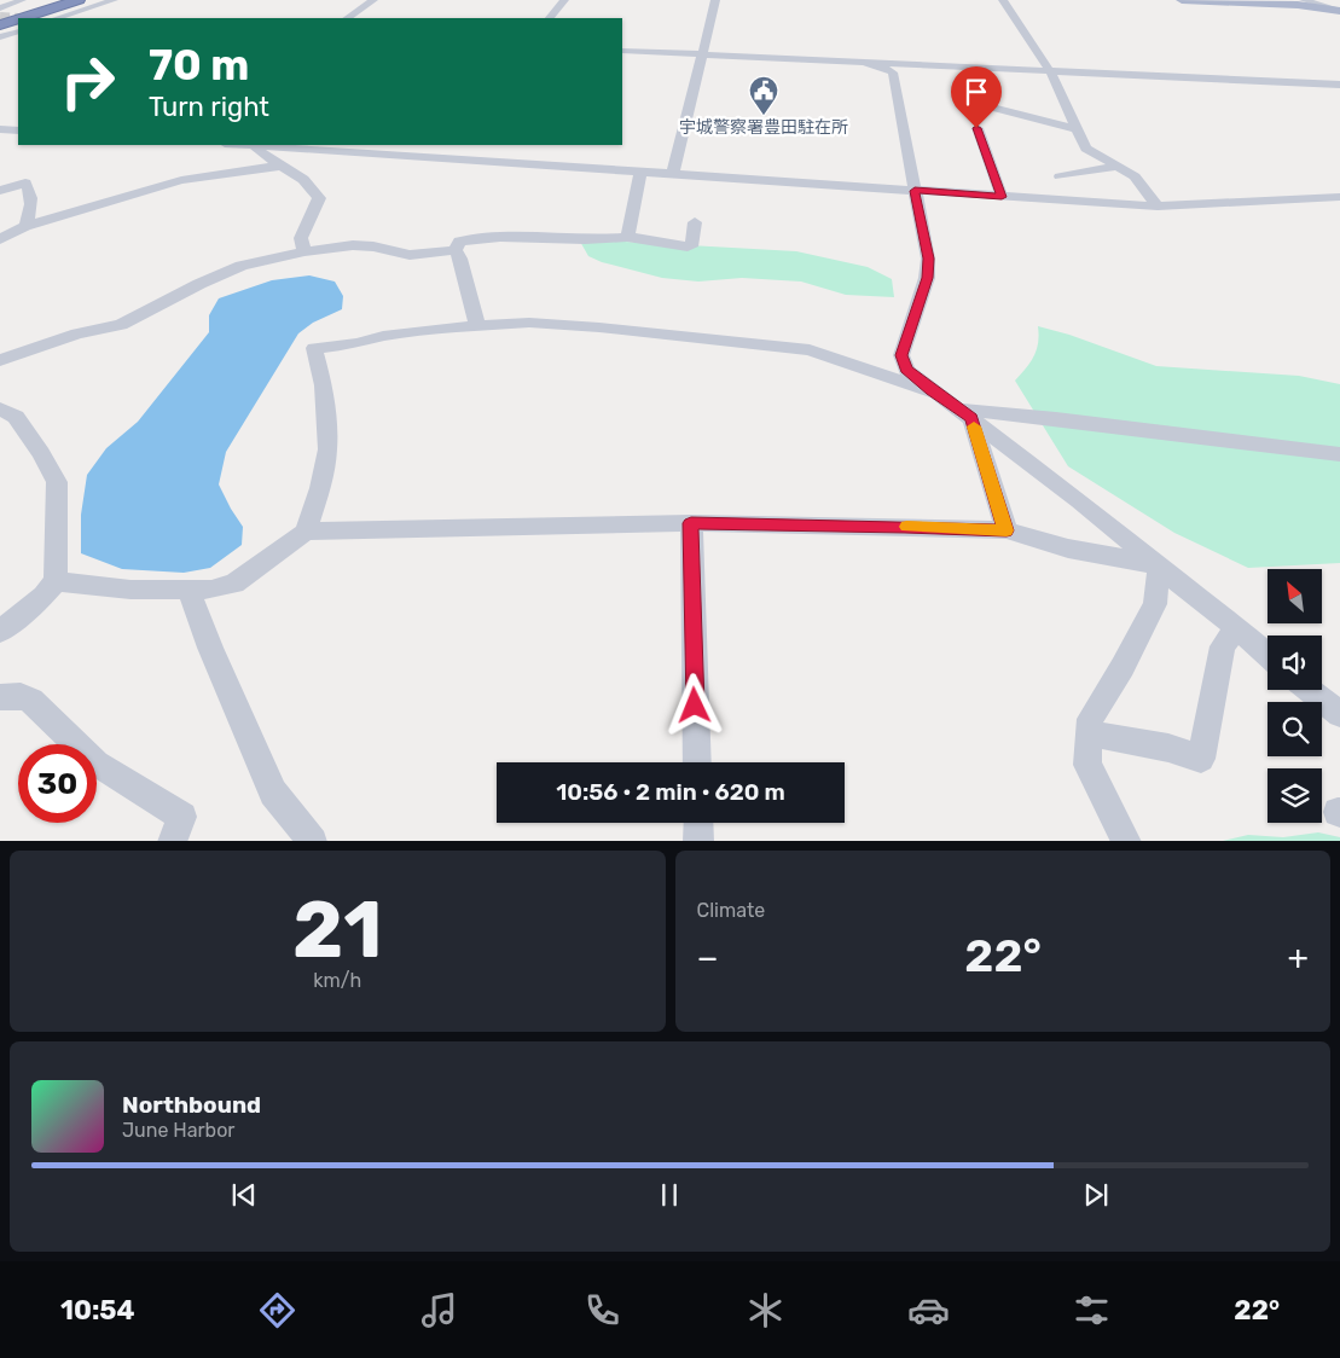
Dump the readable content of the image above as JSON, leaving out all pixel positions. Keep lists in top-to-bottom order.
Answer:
{
  "places": {
    "public building": ["宇城警察署豊田駐在所"]
  },
  "north": "top left",
  "page": {
    "turn": ["70 m", "Turn right"],
    "limit": "30",
    "trip": "10:56 · 2 min · 620 m",
    "tile": [
      ["21", "km/h"],
      "Climate"
    ],
    "heat": ["−", "22°", "+"],
    "song": ["Northbound", "June Harbor"],
    "tabs": ["10:54", "22°"]
  }
}
